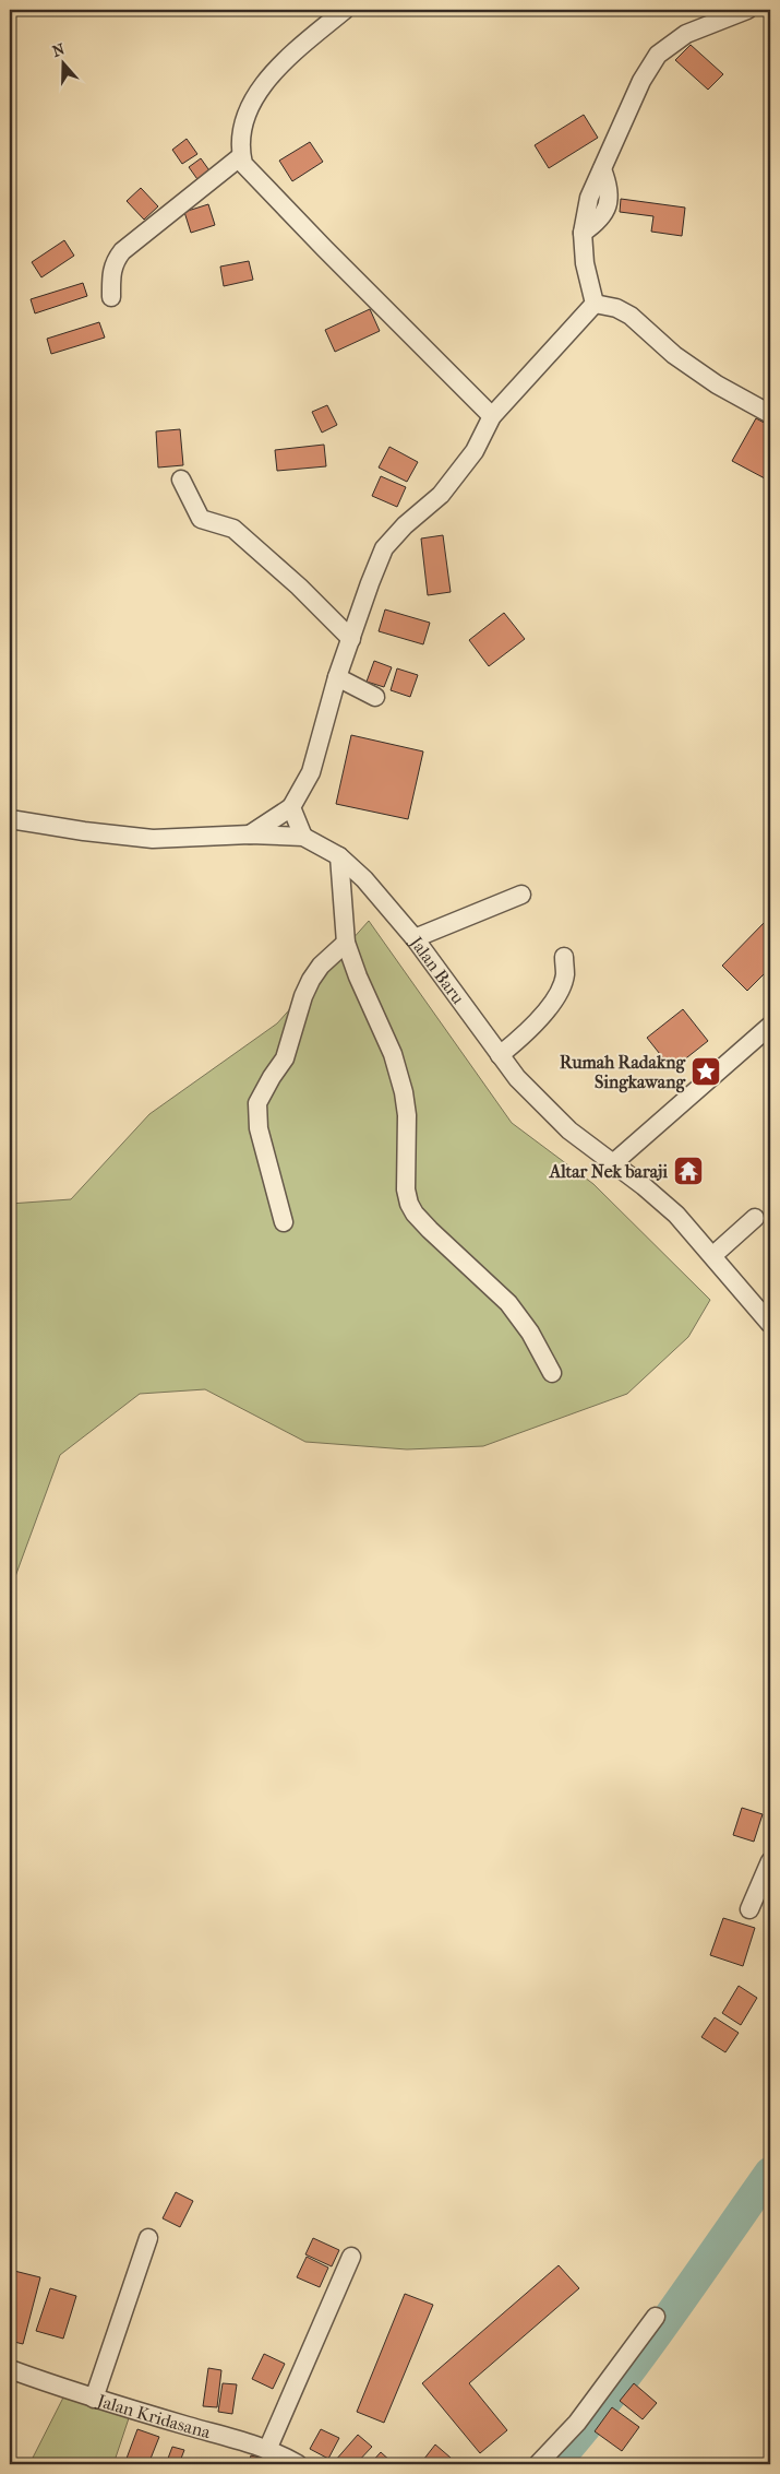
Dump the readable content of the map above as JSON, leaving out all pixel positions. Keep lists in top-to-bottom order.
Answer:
{
  "streets": {
    "street": ["Jalan Baru", "Jalan Kridasana"]
  },
  "places": {
    "place": ["Rumah Radakng Singkawang"],
    "temple": ["Altar Nek baraji"]
  },
  "north": "top"
}
